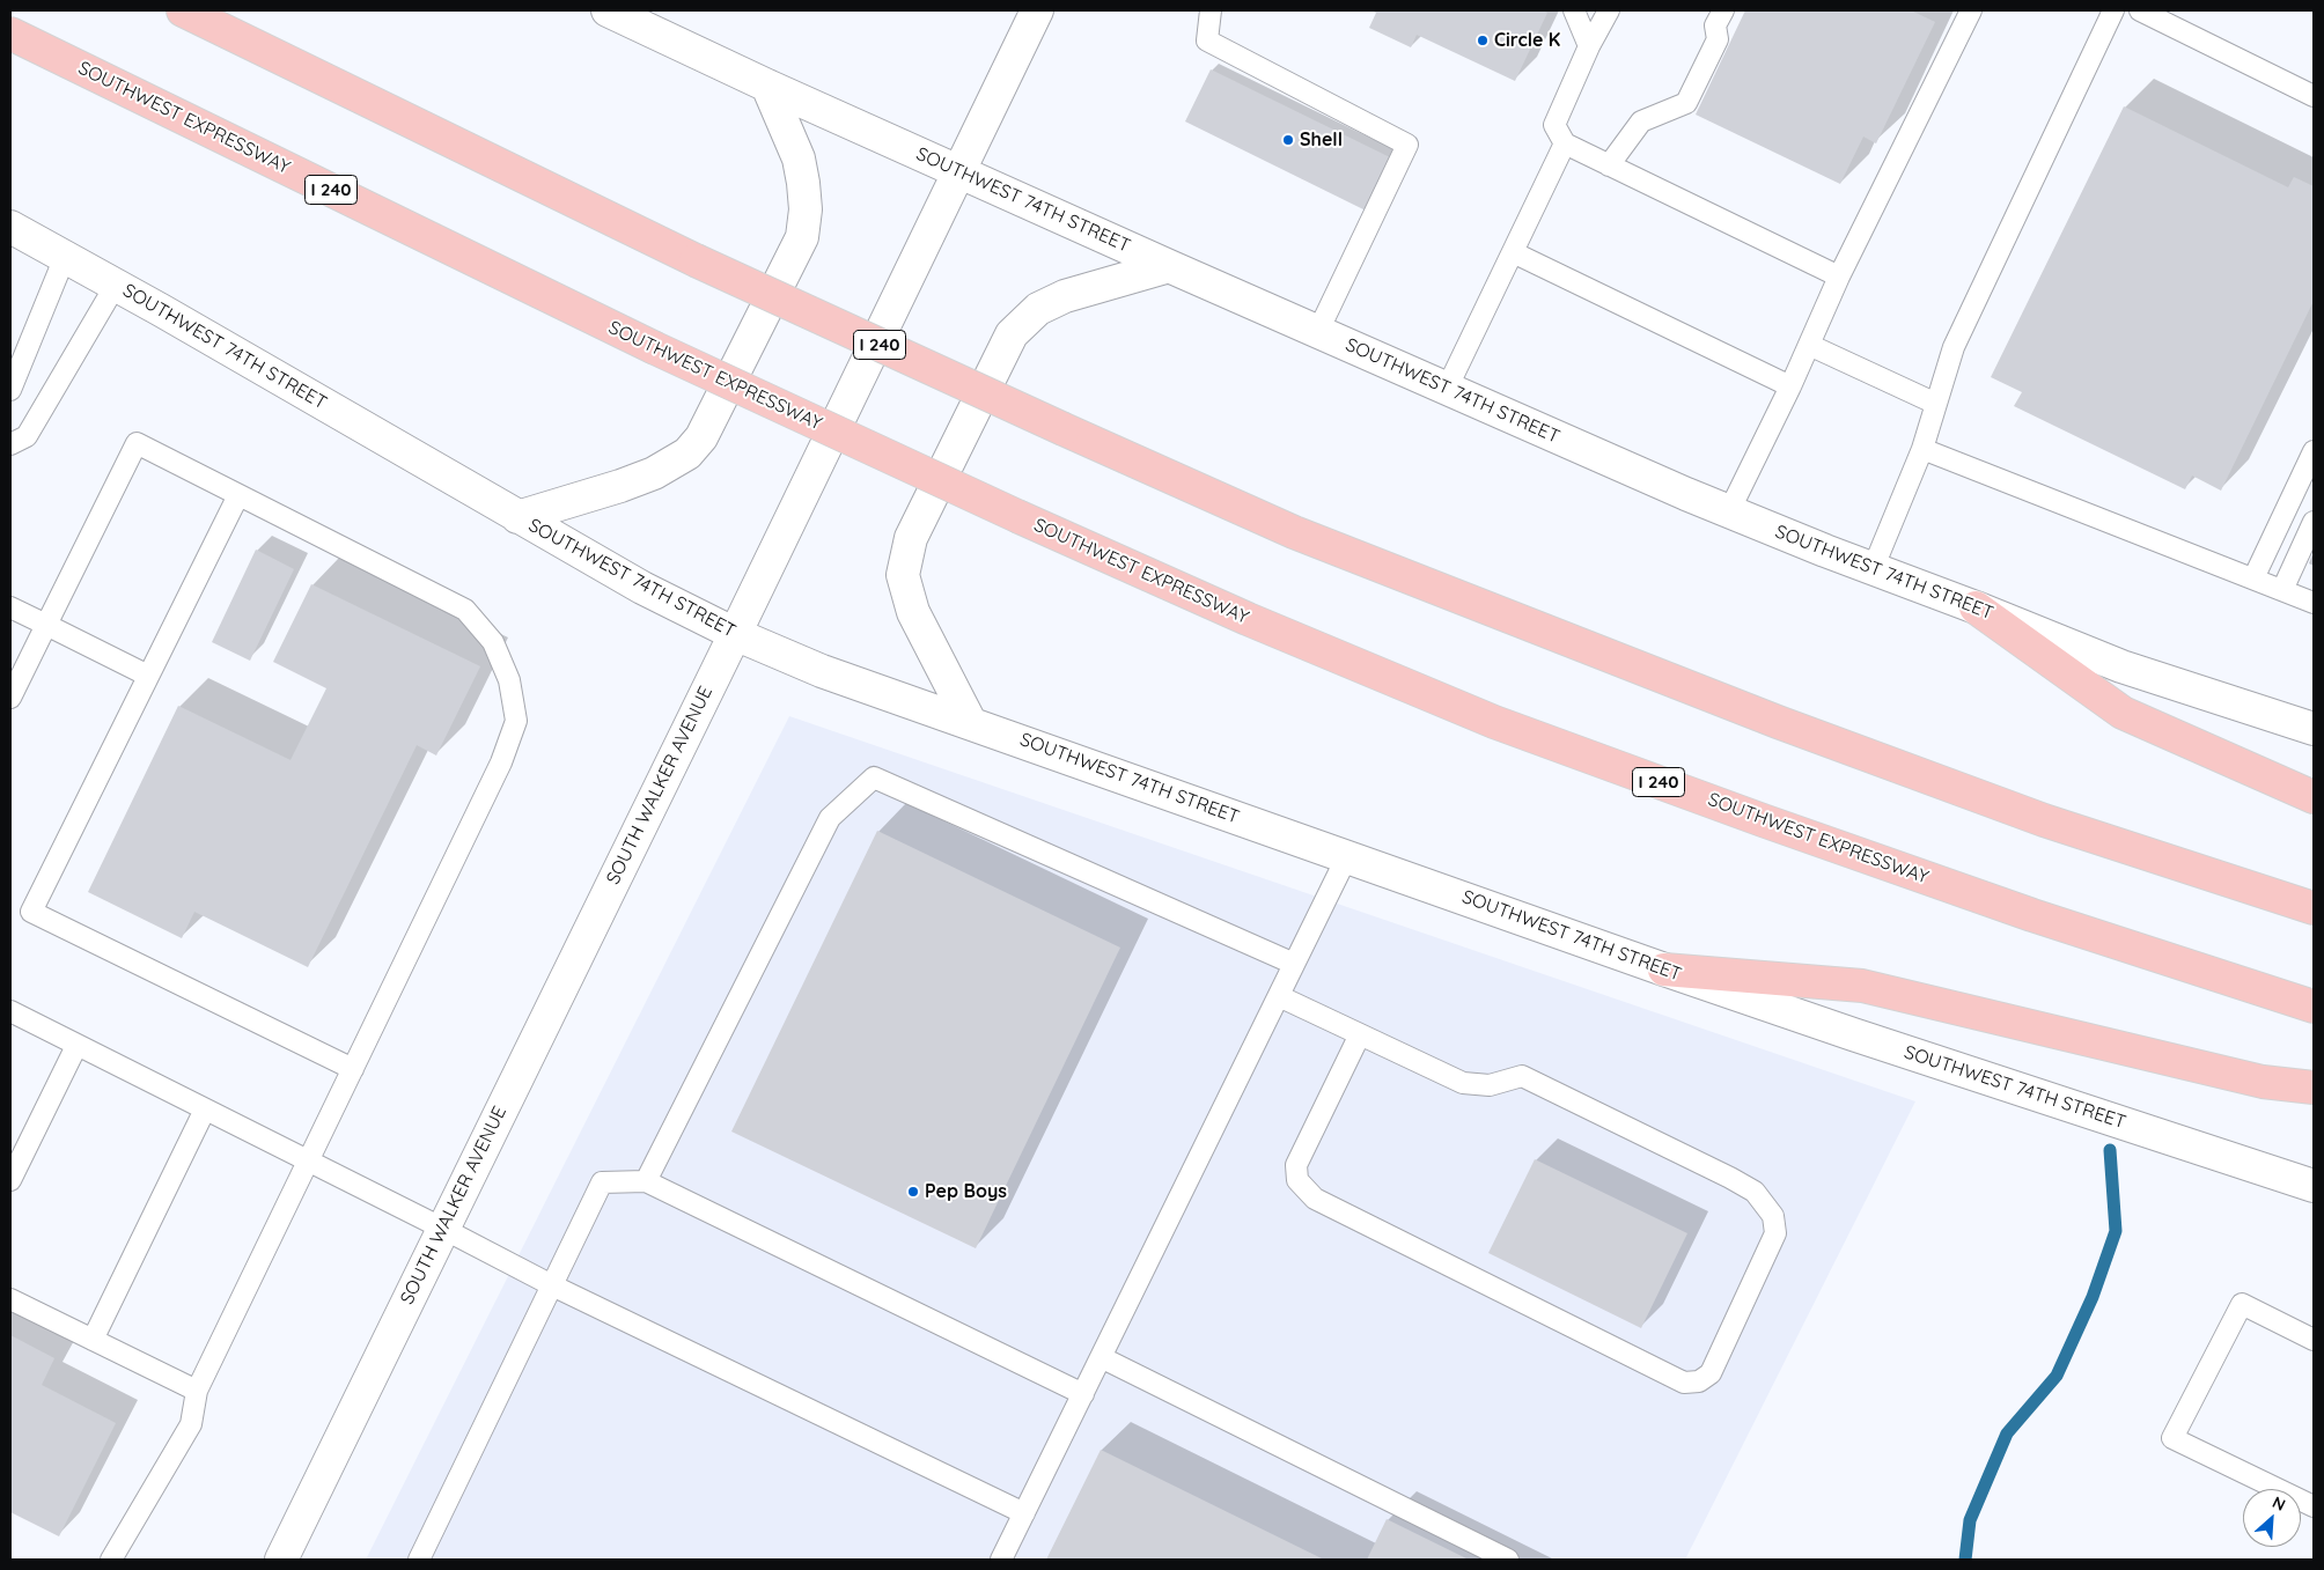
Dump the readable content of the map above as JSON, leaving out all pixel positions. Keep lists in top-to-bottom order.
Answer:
{
  "streets": {
    "highway": ["SOUTHWEST EXPRESSWAY", "I 240"],
    "main road": ["SOUTHWEST 74TH STREET", "SOUTH WALKER AVENUE"]
  },
  "crossings": [
    ["SOUTHWEST 74TH STREET", "SOUTH WALKER AVENUE"]
  ],
  "places": ["Circle K", "Shell", "Pep Boys"],
  "north": "top right"
}
